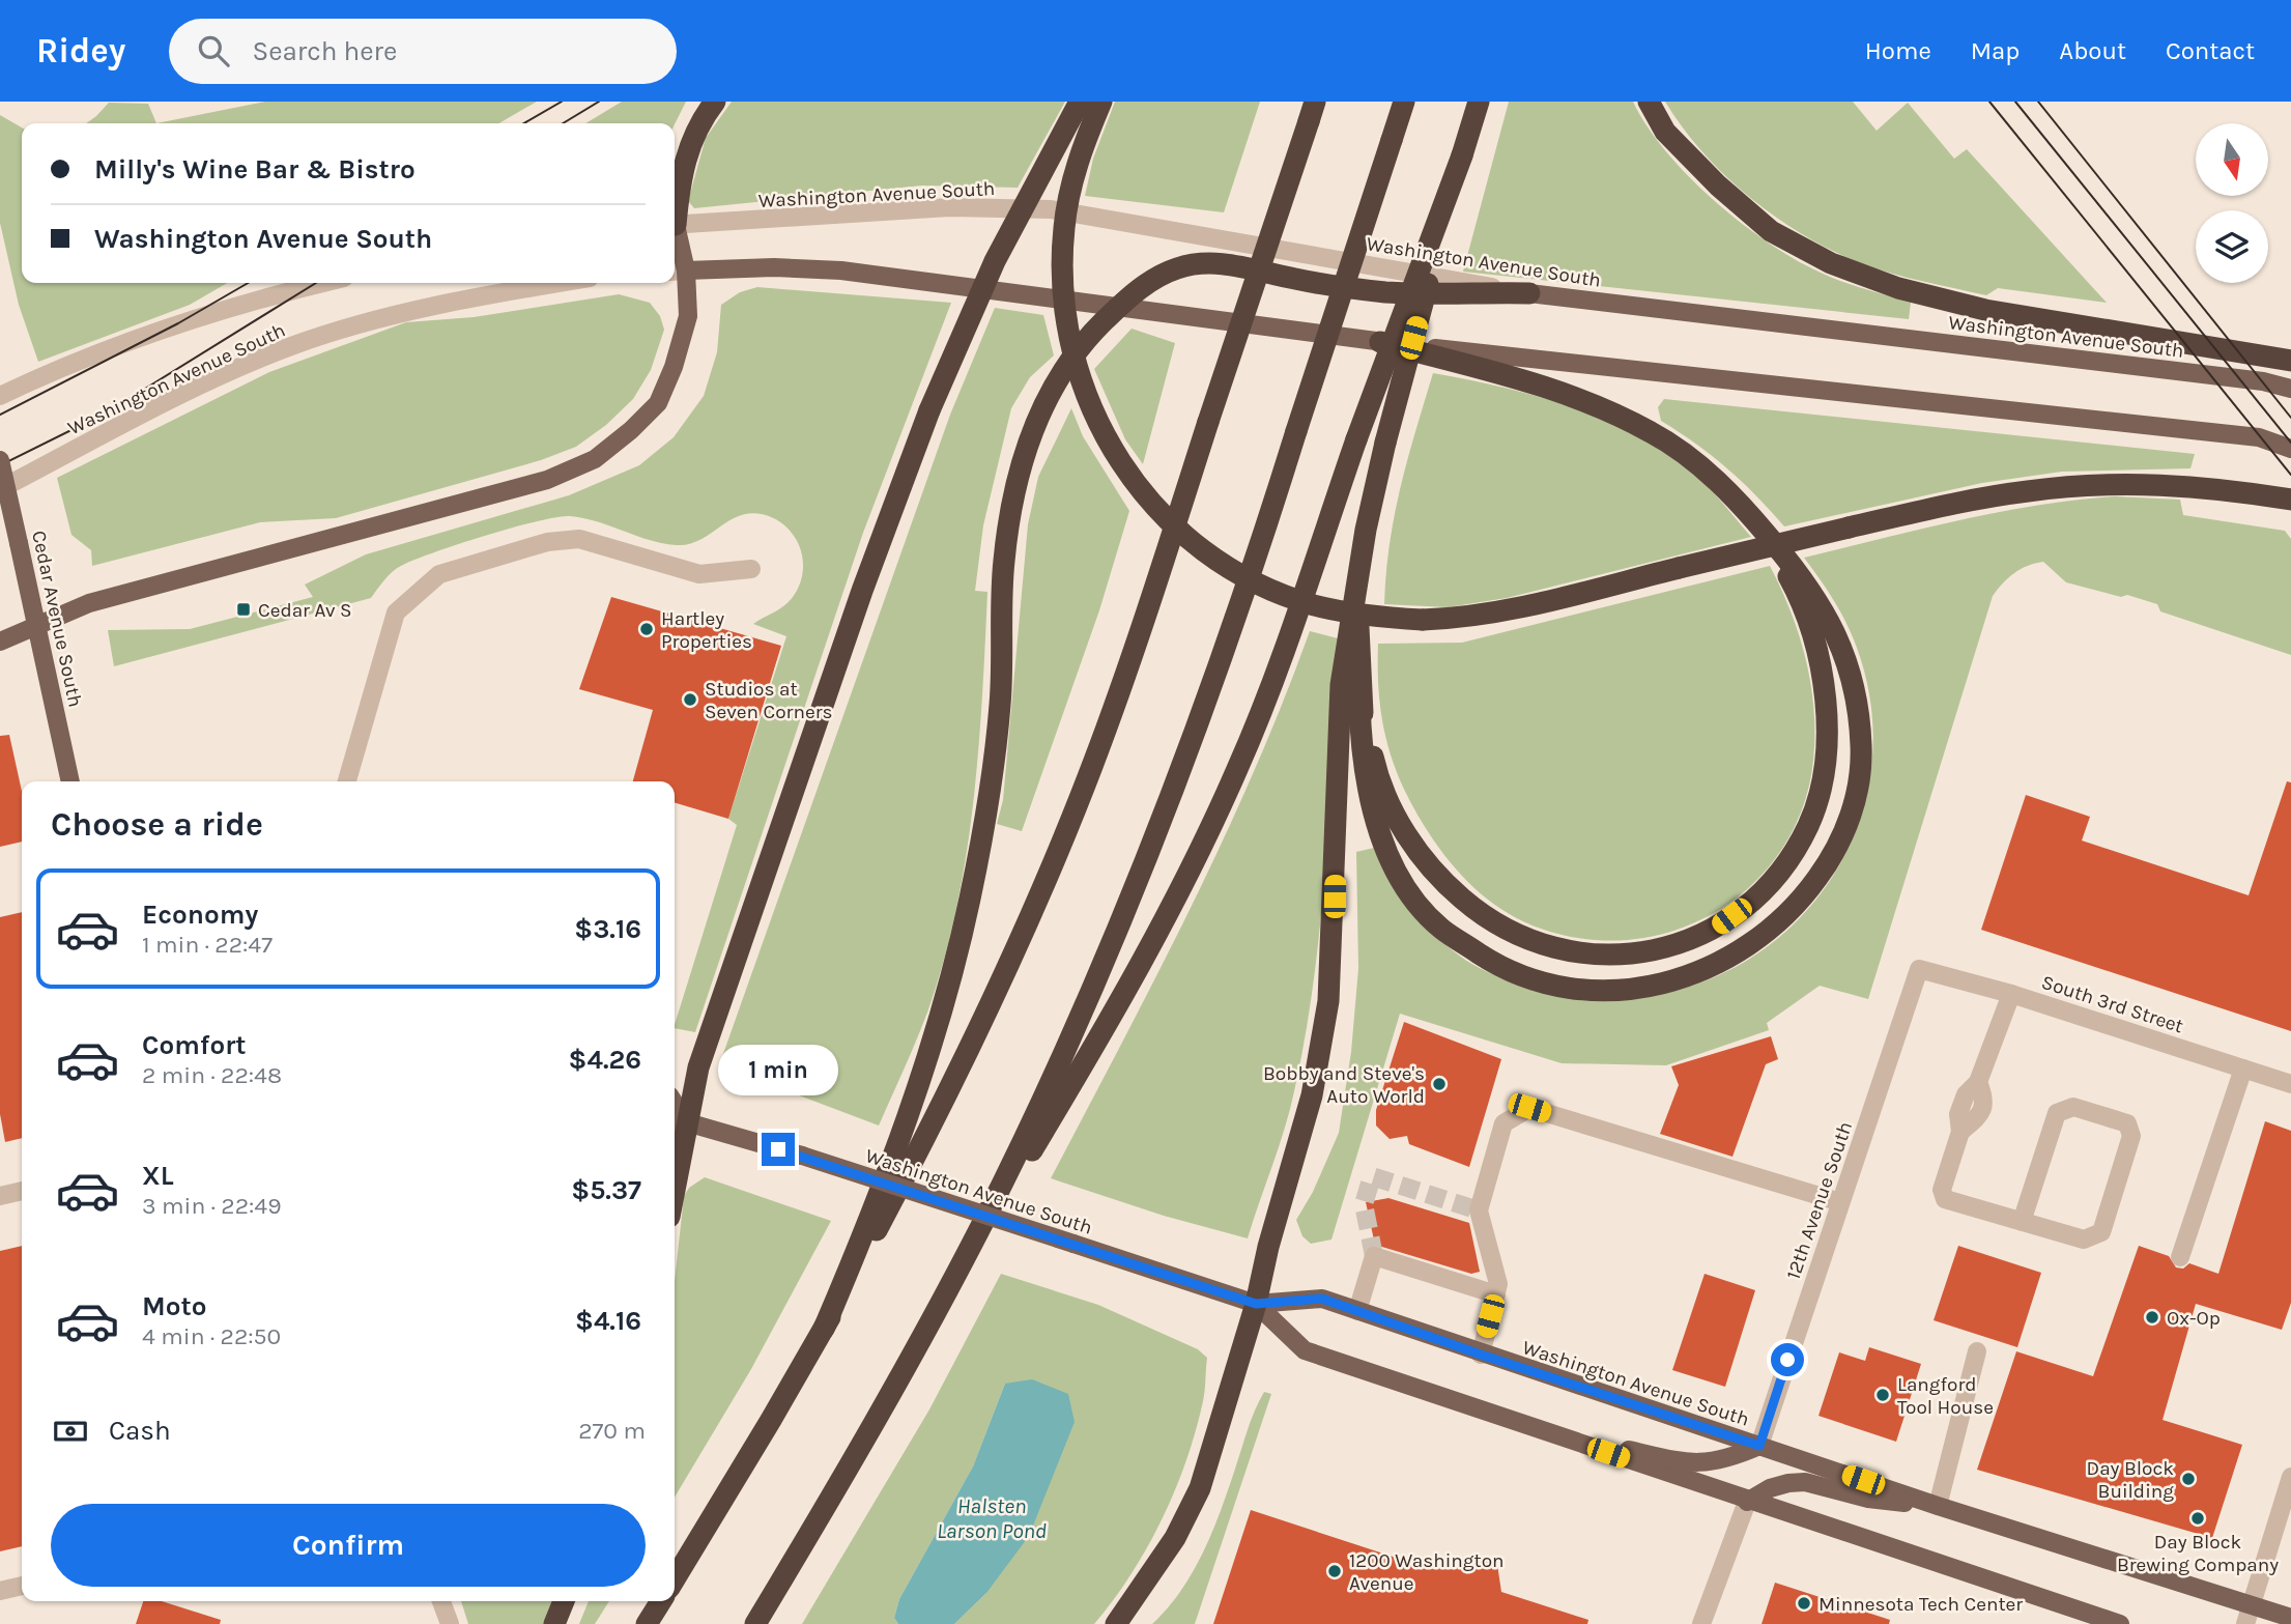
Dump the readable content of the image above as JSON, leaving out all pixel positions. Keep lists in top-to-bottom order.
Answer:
{
  "streets": {
    "main road": ["Washington Avenue South", "Cedar Avenue South"],
    "street": ["South 3rd Street", "12th Avenue South"]
  },
  "crossings": [
    ["Washington Avenue South", "12th Avenue South"],
    ["South 3rd Street", "12th Avenue South"]
  ],
  "water": ["Halsten Larson Pond"],
  "places": {
    "transit": ["Cedar Av S"],
    "other": [
      "Hartley Properties",
      "Studios at Seven Corners",
      "Bobby and Steve's Auto World",
      "Ox-Op",
      "Langford Tool House",
      "Day Block Building",
      "Day Block Brewing Company",
      "1200 Washington Avenue",
      "Minnesota Tech Center"
    ]
  },
  "north": "bottom",
  "page": {
    "header": "Ridey",
    "search": "Search here",
    "nav": [
      "Home",
      "Map",
      "About",
      "Contact"
    ],
    "banner": ["Milly's Wine Bar & Bistro", "Washington Avenue South"],
    "heading": "Choose a ride",
    "list": [
      {
        "name": "Economy",
        "note": "1 min · 22:47",
        "value": "$3.16"
      },
      {
        "name": "Comfort",
        "note": "2 min · 22:48",
        "value": "$4.26"
      },
      {
        "name": "XL",
        "note": "3 min · 22:49",
        "value": "$5.37"
      },
      {
        "name": "Moto",
        "note": "4 min · 22:50",
        "value": "$4.16"
      }
    ],
    "bubble": "1 min",
    "pay": ["Cash", "270 m"],
    "buttons": "Confirm"
  }
}
